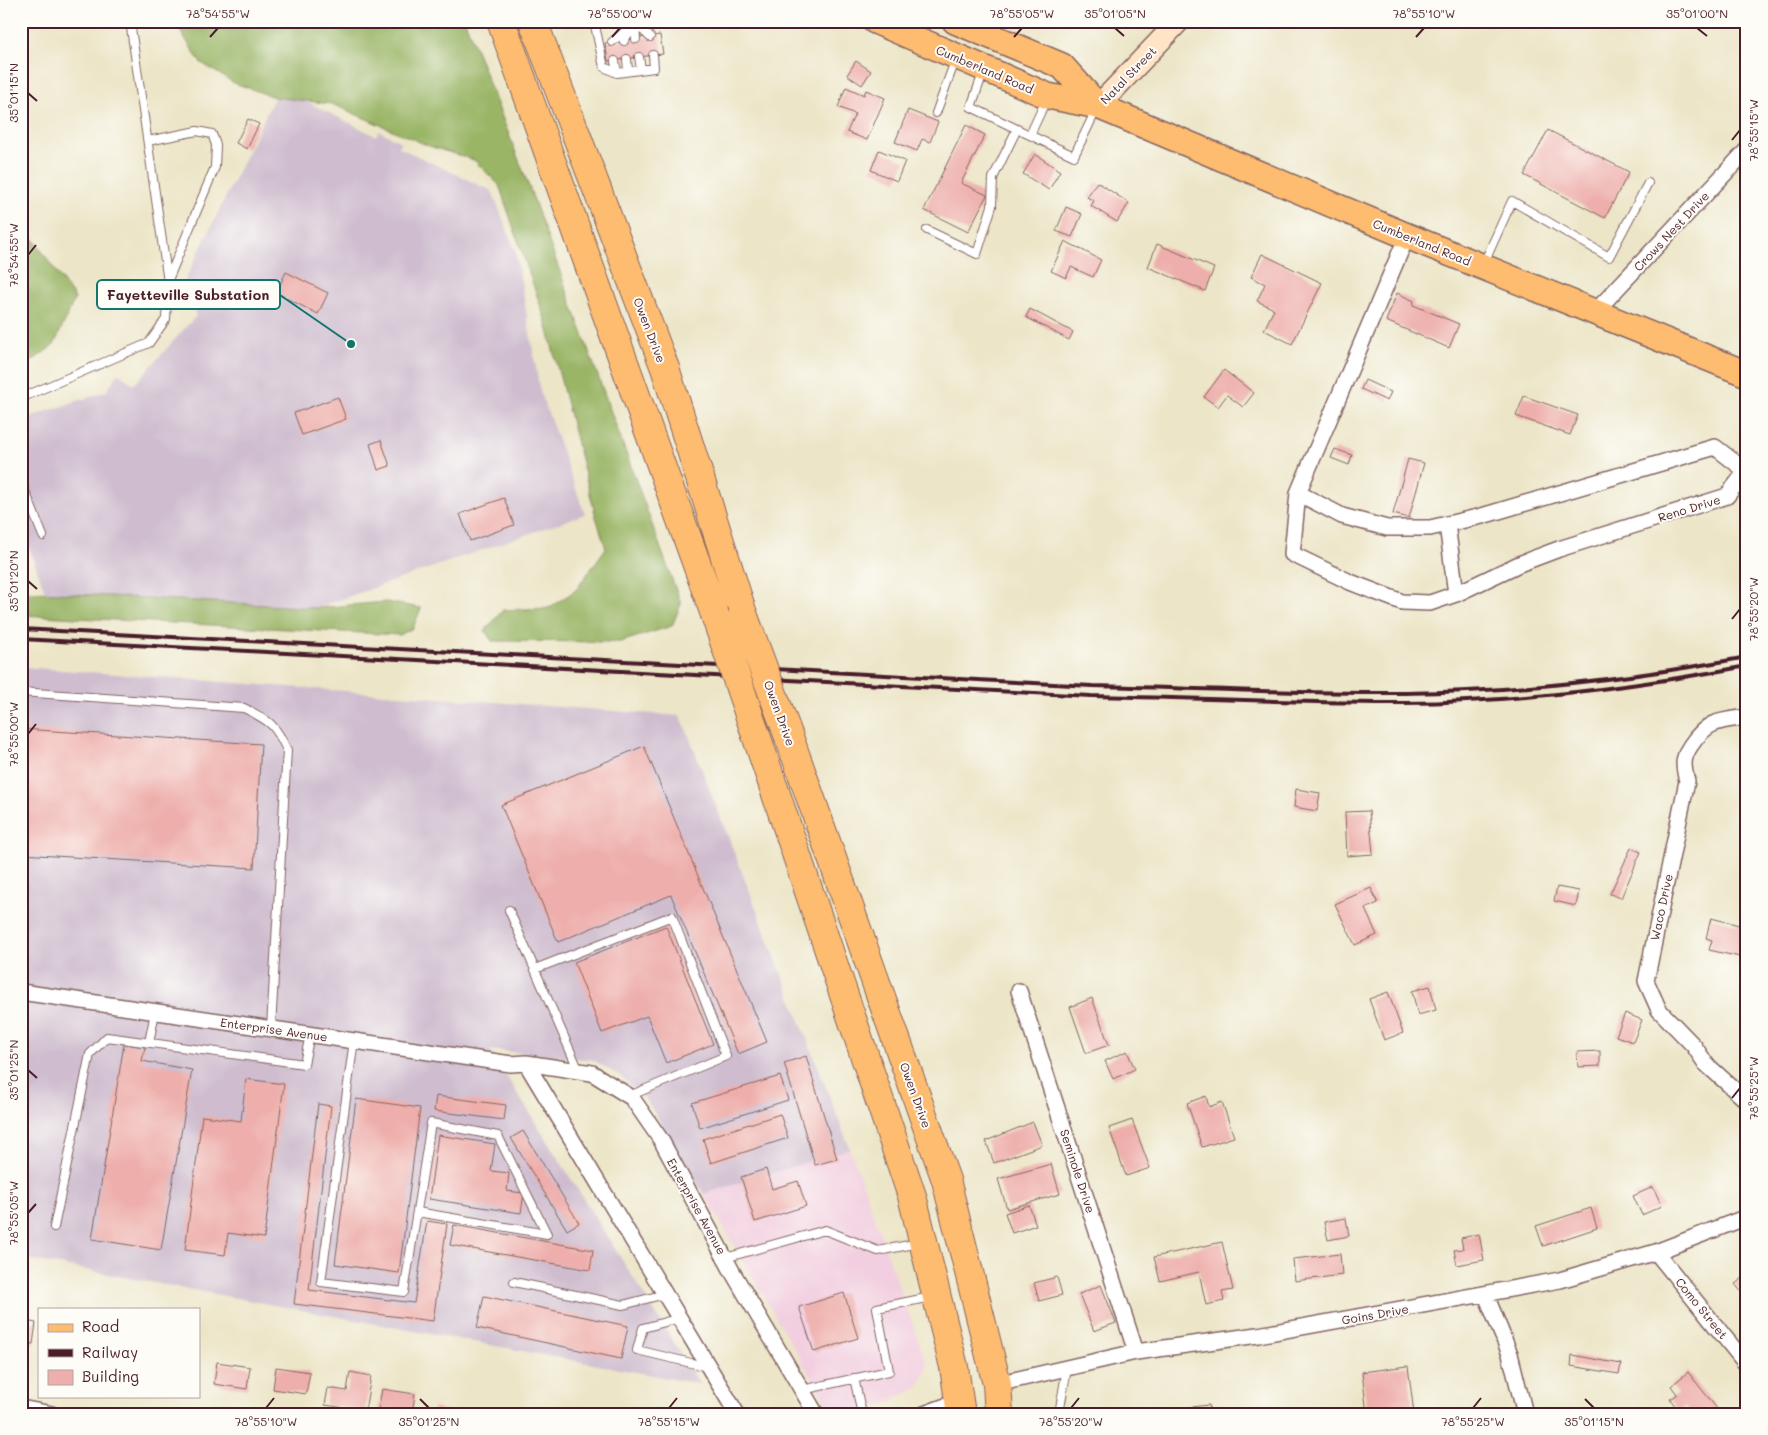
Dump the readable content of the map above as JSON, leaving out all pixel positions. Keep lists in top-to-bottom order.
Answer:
{
  "streets": {
    "highway": ["Owen Drive"],
    "main road": ["Cumberland Road", "Natal Street"],
    "street": [
      "Crows Nest Drive",
      "Reno Drive",
      "Waco Drive",
      "Enterprise Avenue",
      "Seminole Drive",
      "Como Street",
      "Goins Drive"
    ]
  },
  "crossings": [
    ["Cumberland Road", "Natal Street"],
    ["Cumberland Road", "Crows Nest Drive"],
    ["Cumberland Road", "Reno Drive"],
    ["Owen Drive", "Goins Drive"],
    ["Seminole Drive", "Goins Drive"],
    ["Como Street", "Goins Drive"]
  ],
  "places": ["Fayetteville Substation"],
  "legend": ["Road", "Railway", "Building"],
  "coordinates": [
    "78°54'55\"W",
    "78°55'00\"W",
    "78°55'05\"W",
    "35°01'05\"N",
    "78°55'10\"W",
    "35°01'00\"N",
    "35°01'15\"N",
    "78°55'15\"W",
    "35°01'20\"N",
    "78°55'20\"W",
    "35°01'25\"N",
    "78°55'25\"W"
  ]
}
